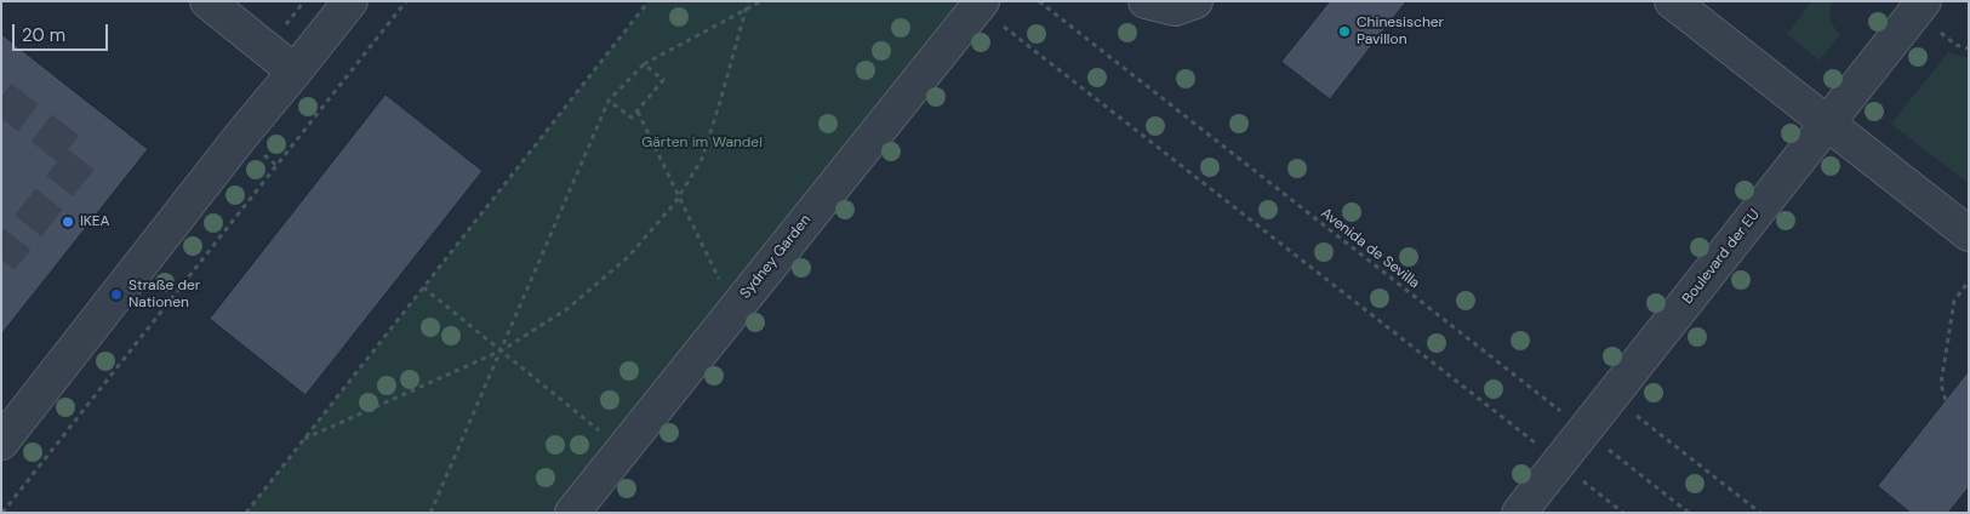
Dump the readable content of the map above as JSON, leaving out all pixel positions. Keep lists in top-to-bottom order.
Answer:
{
  "streets": {
    "street": ["Sydney Garden", "Boulevard der EU"],
    "path": ["Avenida de Sevilla"]
  },
  "crossings": [
    ["Avenida de Sevilla", "Boulevard der EU"]
  ],
  "parks": ["Gärten im Wandel"],
  "places": ["Chinesischer Pavillon", "IKEA", "Straße der Nationen"],
  "scale_bar": "20 m"
}
